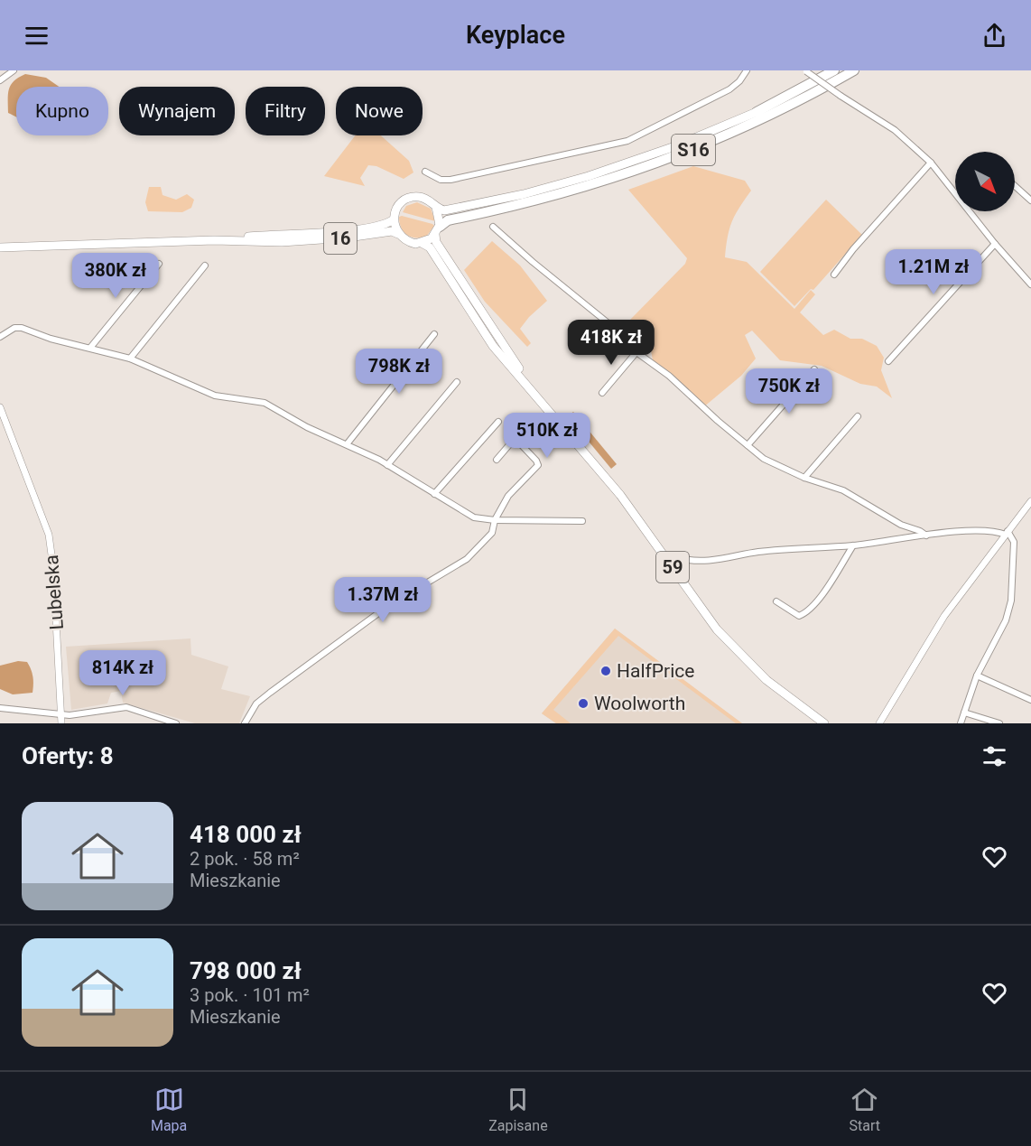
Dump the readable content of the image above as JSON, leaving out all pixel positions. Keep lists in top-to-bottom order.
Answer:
{
  "streets": {
    "highway": ["S16"],
    "main road": ["16", "59"],
    "street": ["Lubelska"]
  },
  "crossings": [
    ["S16", "16"],
    ["S16", "59"],
    ["16", "59"]
  ],
  "places": ["HalfPrice", "Woolworth"],
  "north": "bottom right",
  "page": {
    "header": "Keyplace",
    "chip": [
      "Kupno",
      "Wynajem",
      "Filtry",
      "Nowe"
    ],
    "price": [
      "1.21M zł",
      "380K zł",
      "418K zł",
      "798K zł",
      "750K zł",
      "510K zł",
      "1.37M zł",
      "814K zł"
    ],
    "heading": "Oferty: 8",
    "list": [
      {
        "name": "418 000 zł",
        "note": "2 pok. · 58 m² · Mieszkanie"
      },
      {
        "name": "798 000 zł",
        "note": "3 pok. · 101 m² · Mieszkanie"
      }
    ],
    "tabs": ["Mapa", "Zapisane", "Start"]
  }
}
